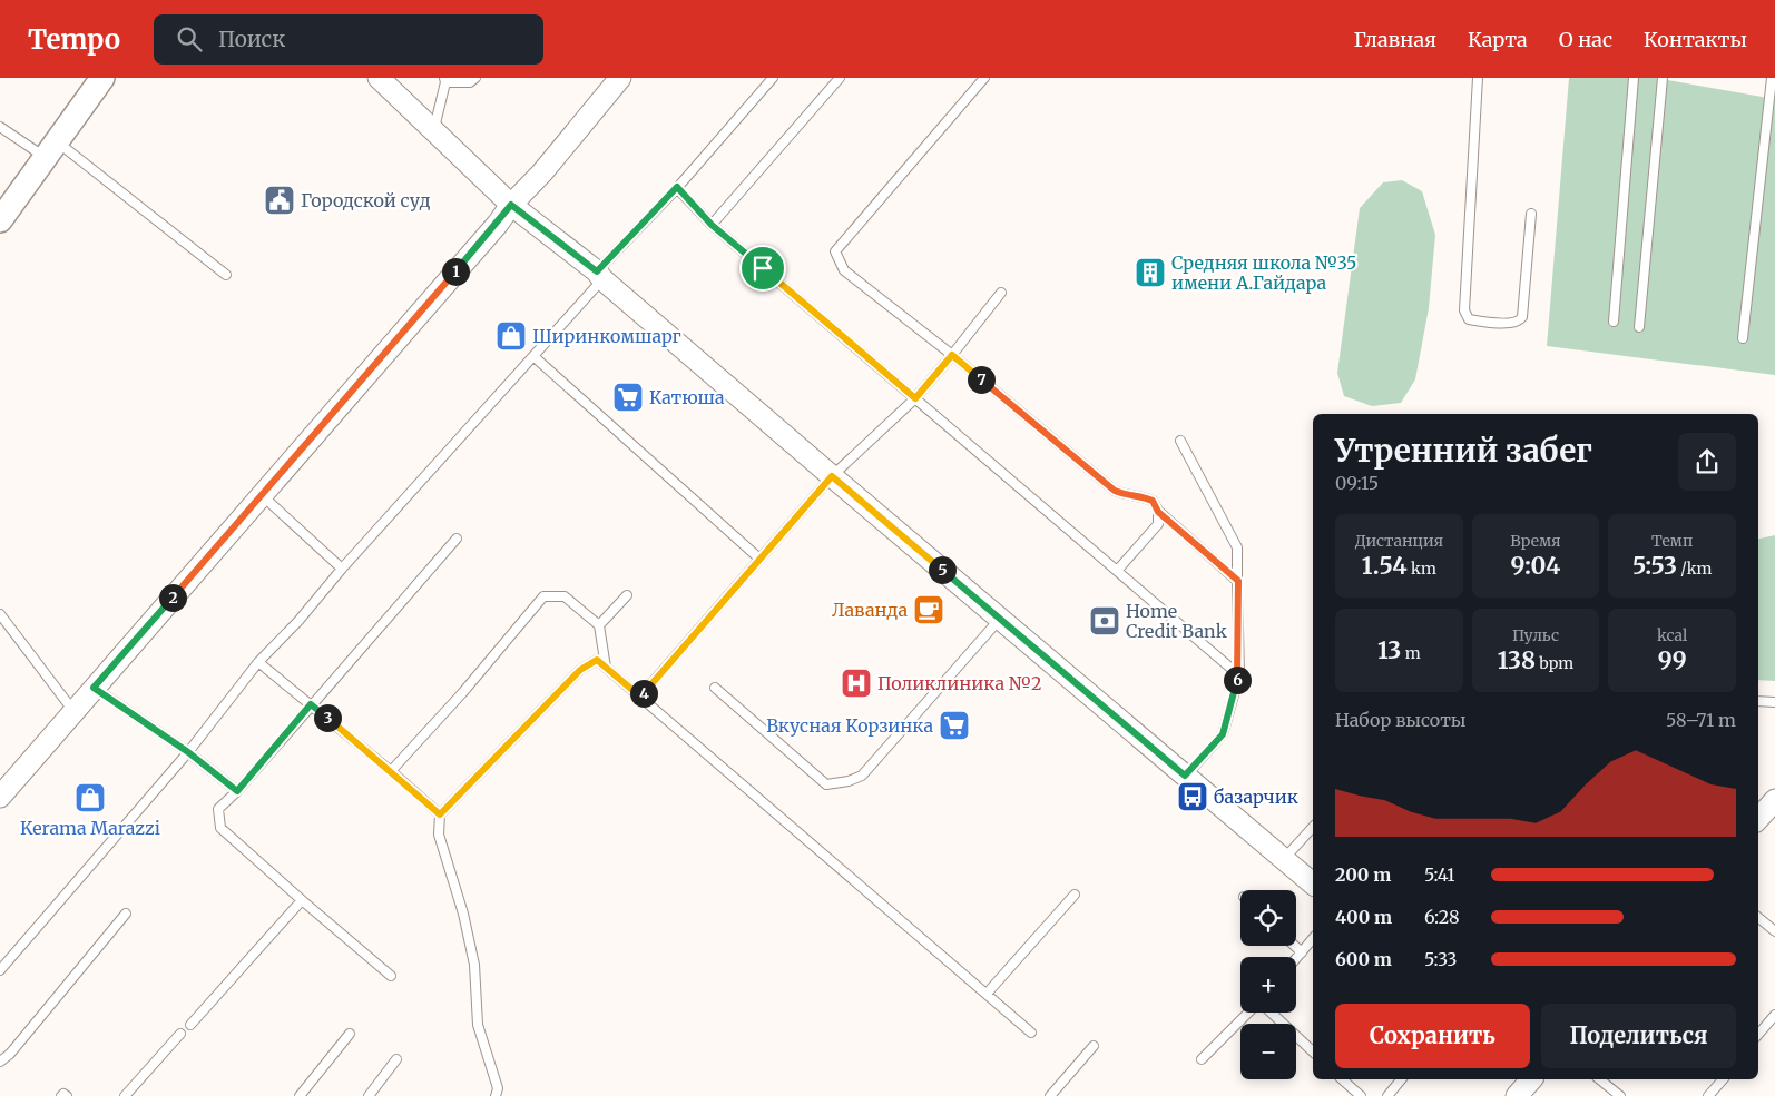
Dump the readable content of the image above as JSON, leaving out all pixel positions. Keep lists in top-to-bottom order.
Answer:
{
  "places": {
    "public building": ["Городской суд"],
    "building": ["Средняя школа №35 имени А.Гайдара"],
    "shop": ["Ширинкомшарг", "Kerama Marazzi"],
    "supermarket": ["Катюша", "Вкусная Корзинка"],
    "cafe": ["Лаванда"],
    "bank": ["Home Credit Bank"],
    "hospital": ["Поликлиника №2"],
    "bus stop": ["базарчик"]
  },
  "page": {
    "header": "Tempo",
    "search": "Поиск",
    "nav": [
      "Главная",
      "Карта",
      "О нас",
      "Контакты"
    ],
    "pins": [
      "1",
      "7",
      "5",
      "2",
      "6",
      "4",
      "3"
    ],
    "heading": ["Утренний забег", "09:15"],
    "stats": [
      ["Дистанция", "1.54 km"],
      ["Время", "9:04"],
      ["Темп", "5:53 /km"],
      ["13 m"],
      ["Пульс", "138 bpm"],
      ["kcal", "99"]
    ],
    "chart": ["Набор высоты", "58–71 m"],
    "list": [
      {
        "name": "200 m",
        "note": "5:41"
      },
      {
        "name": "400 m",
        "note": "6:28"
      },
      {
        "name": "600 m",
        "note": "5:33"
      }
    ],
    "map_buttons": ["+", "−"],
    "buttons": ["Сохранить", "Поделиться"]
  }
}
